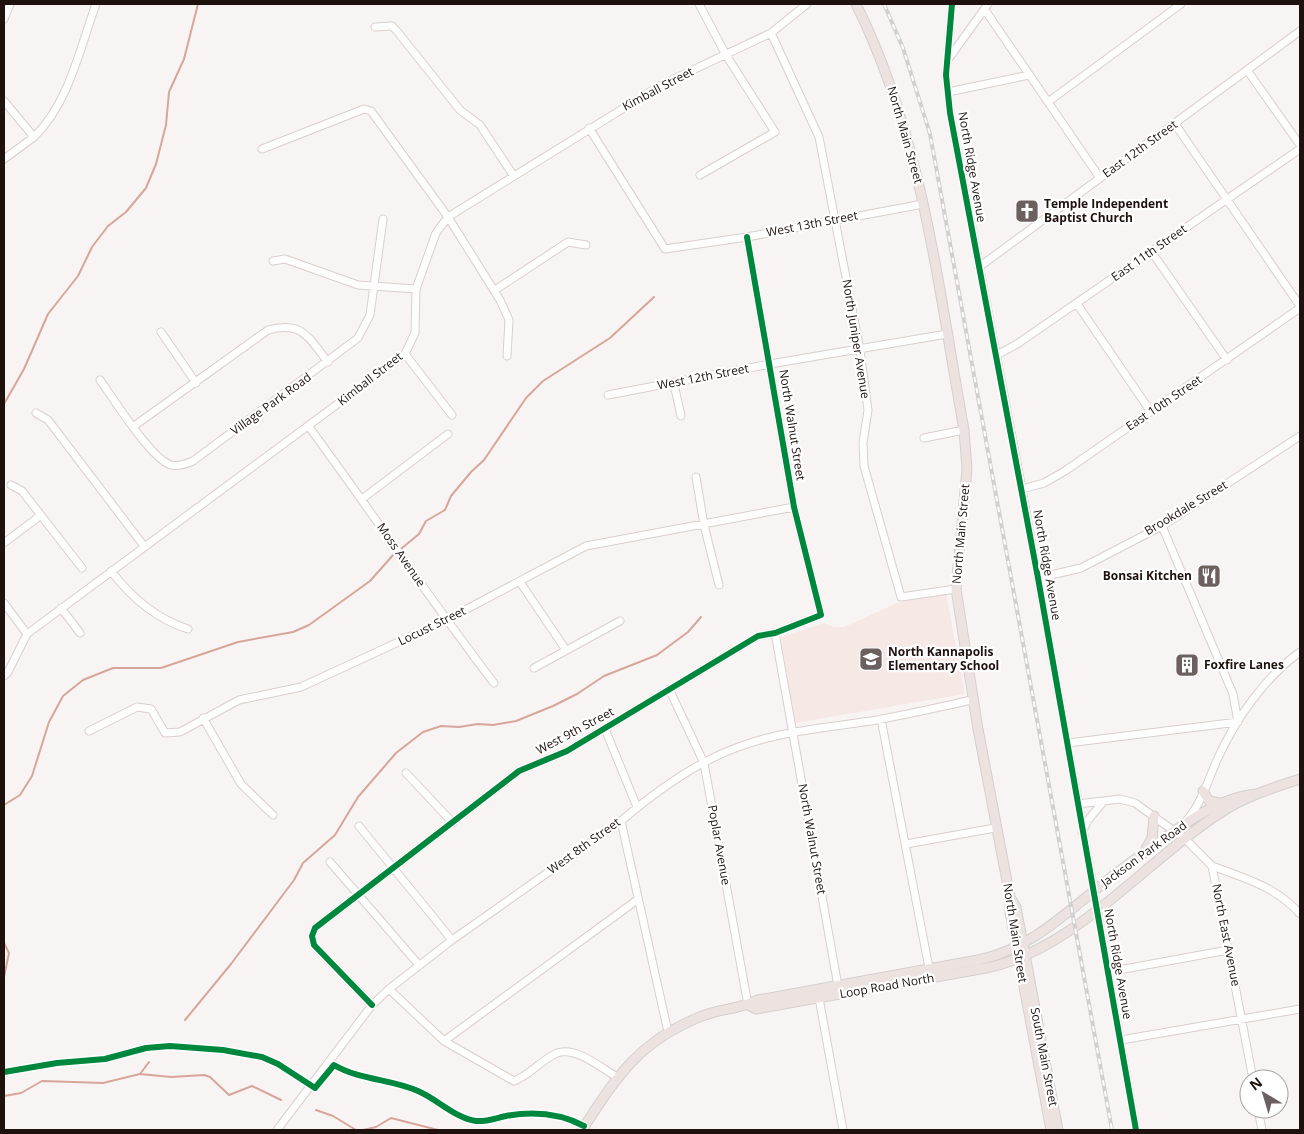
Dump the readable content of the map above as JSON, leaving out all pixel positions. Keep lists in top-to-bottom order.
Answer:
{
  "streets": {
    "main road": [
      "North Main Street",
      "Jackson Park Road",
      "Loop Road North",
      "South Main Street"
    ],
    "street": [
      "Kimball Street",
      "East 12th Street",
      "North Ridge Avenue",
      "West 13th Street",
      "East 11th Street",
      "North Juniper Avenue",
      "West 12th Street",
      "East 10th Street",
      "Village Park Road",
      "North Walnut Street",
      "Brookdale Street",
      "Moss Avenue",
      "Locust Street",
      "West 9th Street",
      "Poplar Avenue",
      "West 8th Street",
      "North East Avenue"
    ]
  },
  "crossings": [
    ["Kimball Street", "West 13th Street"],
    ["Kimball Street", "North Juniper Avenue"],
    ["Kimball Street", "Moss Avenue"],
    ["North Main Street", "West 13th Street"],
    ["North Main Street", "North Juniper Avenue"],
    ["North Main Street", "West 12th Street"],
    ["North Main Street", "West 8th Street"],
    ["North Main Street", "Jackson Park Road"],
    ["North Main Street", "Loop Road North"],
    ["North Main Street", "South Main Street"],
    ["East 12th Street", "North Ridge Avenue"],
    ["North Ridge Avenue", "East 11th Street"],
    ["North Ridge Avenue", "East 10th Street"],
    ["North Ridge Avenue", "Brookdale Street"],
    ["North Ridge Avenue", "North East Avenue"],
    ["West 13th Street", "North Juniper Avenue"],
    ["West 13th Street", "North Walnut Street"],
    ["North Juniper Avenue", "West 12th Street"],
    ["West 12th Street", "North Walnut Street"],
    ["North Walnut Street", "Locust Street"],
    ["North Walnut Street", "West 9th Street"],
    ["North Walnut Street", "West 8th Street"],
    ["North Walnut Street", "Loop Road North"],
    ["Moss Avenue", "Locust Street"],
    ["West 9th Street", "Poplar Avenue"],
    ["West 9th Street", "West 8th Street"],
    ["Poplar Avenue", "West 8th Street"],
    ["Poplar Avenue", "Loop Road North"],
    ["Jackson Park Road", "North East Avenue"],
    ["Jackson Park Road", "Loop Road North"],
    ["Jackson Park Road", "South Main Street"],
    ["Loop Road North", "South Main Street"]
  ],
  "places": {
    "church": ["Temple Independent Baptist Church"],
    "restaurant": ["Bonsai Kitchen"],
    "school or university": ["North Kannapolis Elementary School"],
    "building": ["Foxfire Lanes"]
  },
  "north": "top left"
}
